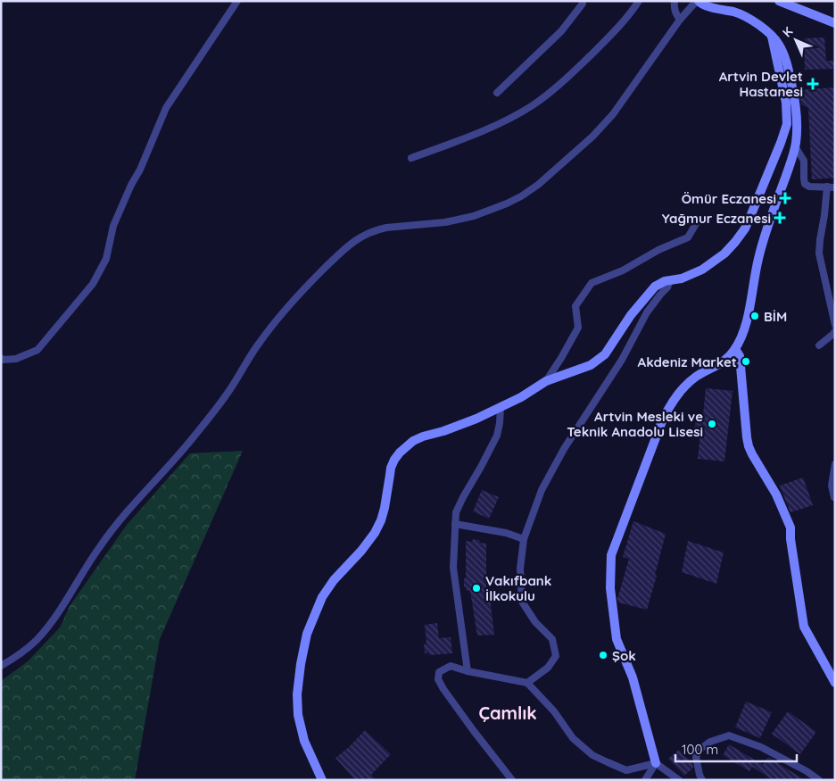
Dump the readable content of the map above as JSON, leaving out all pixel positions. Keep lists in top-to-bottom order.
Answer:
{
  "districts": ["Çamlık"],
  "places": {
    "health": ["Artvin Devlet Hastanesi", "Ömür Eczanesi", "Yağmur Eczanesi"],
    "other": [
      "BİM",
      "Akdeniz Market",
      "Artvin Mesleki ve Teknik Anadolu Lisesi",
      "Vakıfbank İlkokulu",
      "Şok"
    ]
  },
  "scale_bar": "100 m",
  "north": "top left"
}
